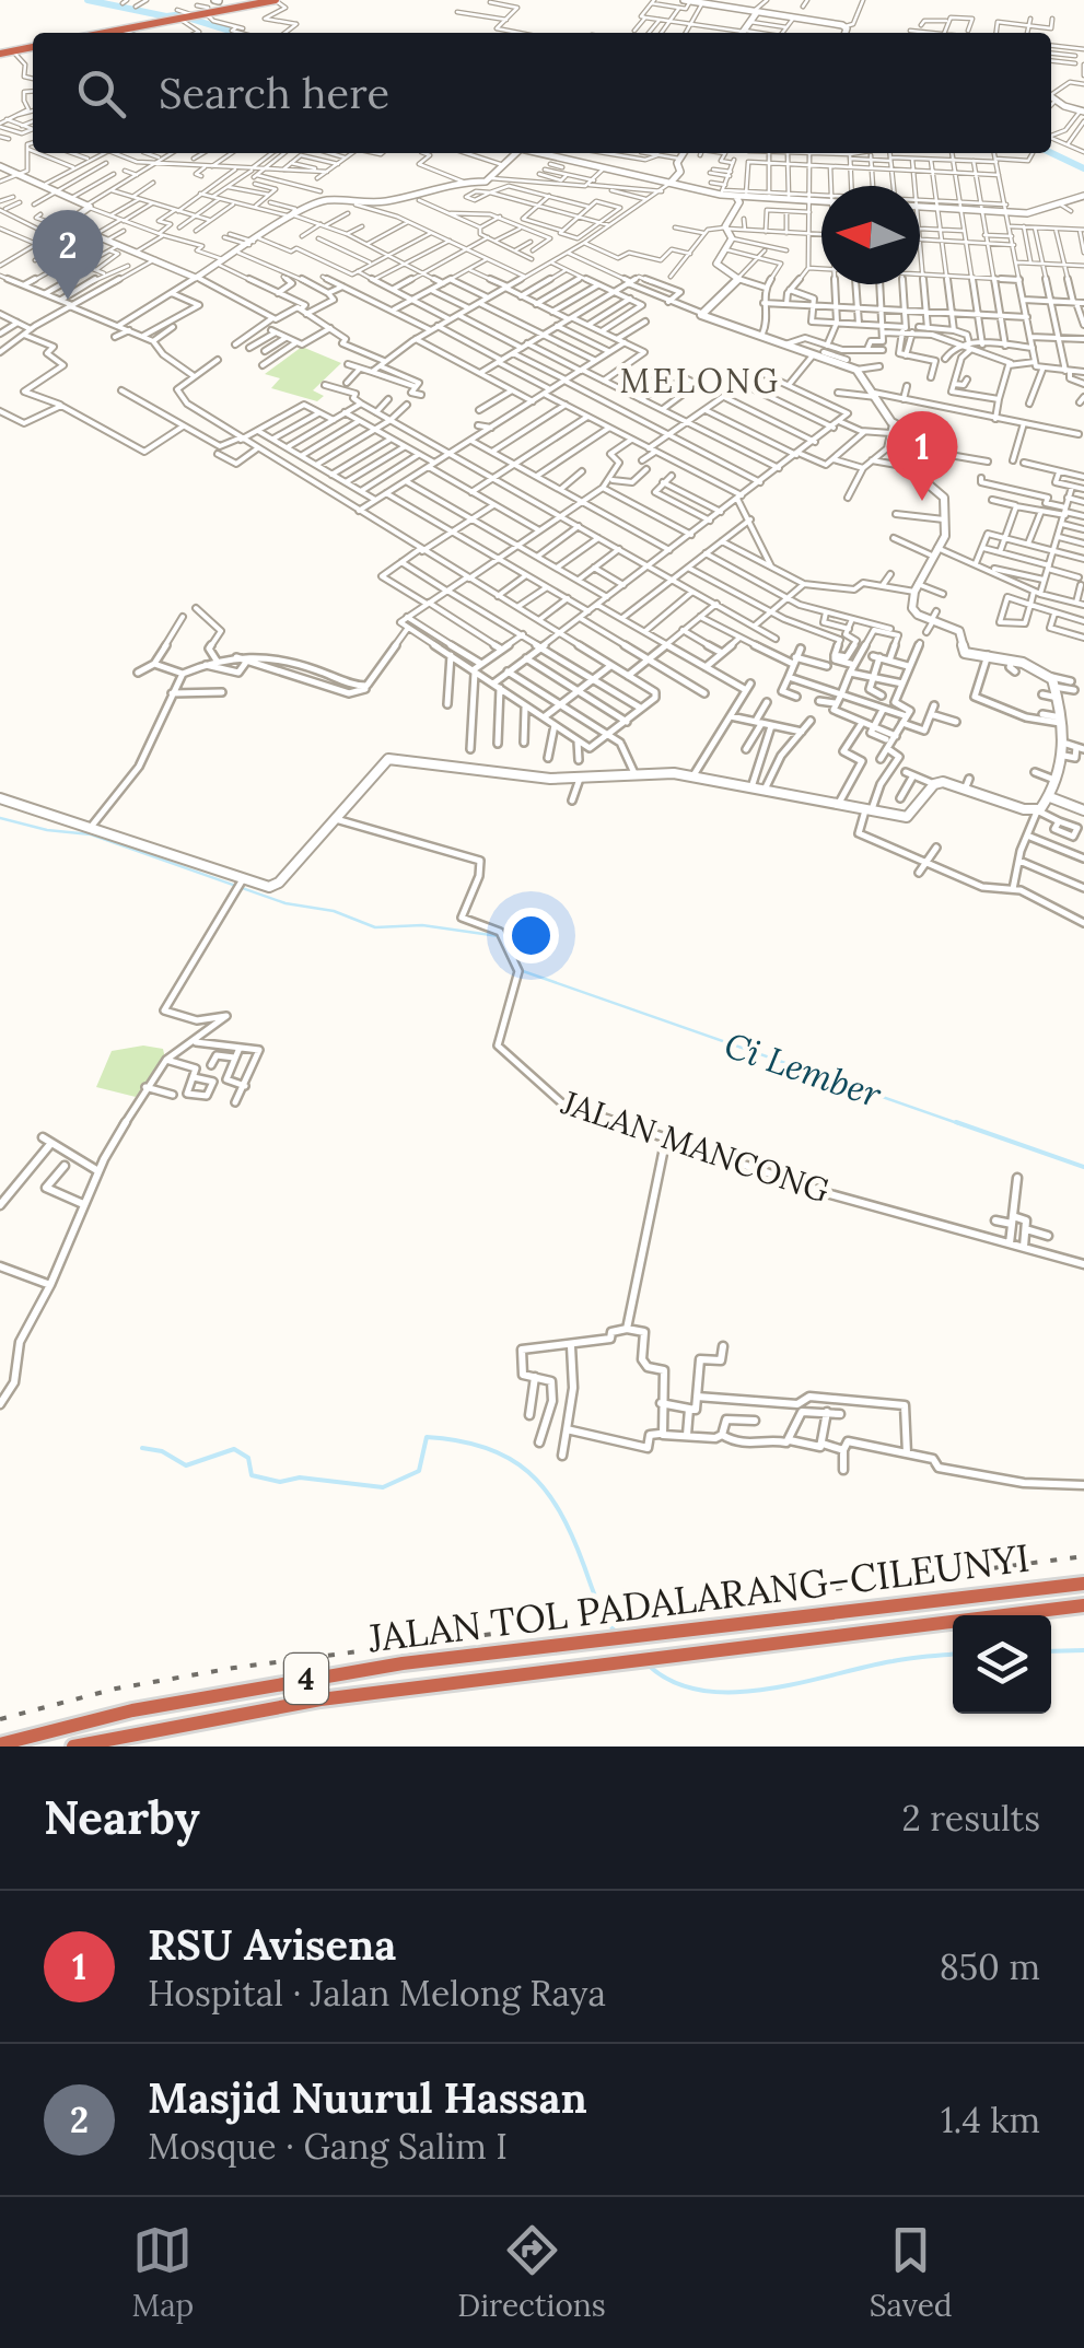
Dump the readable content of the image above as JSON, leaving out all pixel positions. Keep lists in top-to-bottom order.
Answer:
{
  "streets": {
    "highway": ["JALAN TOL PADALARANG–CILEUNYI", "4"],
    "street": ["JALAN MANCONG"]
  },
  "districts": ["MELONG"],
  "water": ["Ci Lember"],
  "north": "left",
  "page": {
    "search": "Search here",
    "pins": ["2", "1"],
    "heading": ["Nearby", "2 results"],
    "list": [
      {
        "mark": "1",
        "name": "RSU Avisena",
        "note": "Hospital · Jalan Melong Raya",
        "value": "850 m"
      },
      {
        "mark": "2",
        "name": "Masjid Nuurul Hassan",
        "note": "Mosque · Gang Salim I",
        "value": "1.4 km"
      }
    ],
    "nav": ["Map", "Directions", "Saved"]
  }
}
